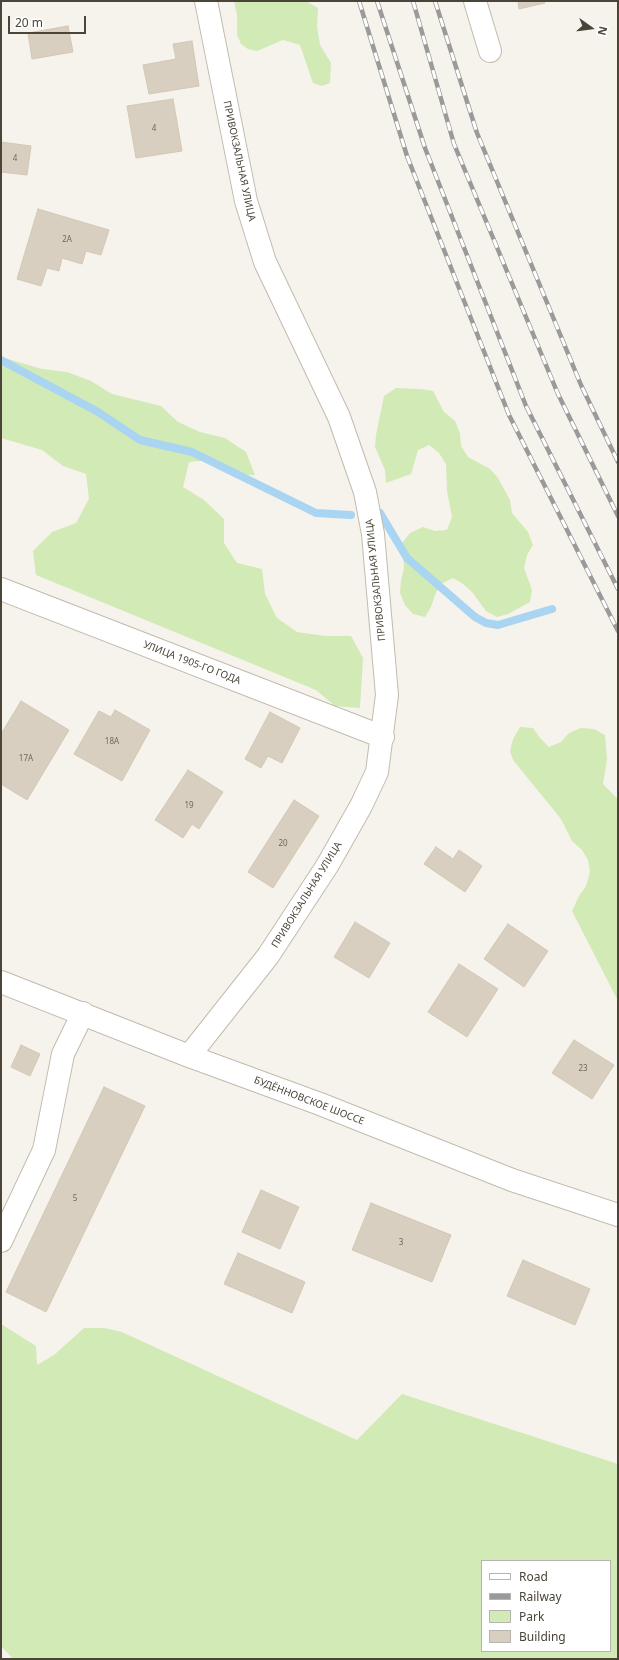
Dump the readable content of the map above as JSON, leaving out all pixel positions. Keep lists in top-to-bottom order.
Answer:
{
  "streets": {
    "street": ["ПРИВОКЗАЛЬНАЯ УЛИЦА", "УЛИЦА 1905-ГО ГОДА", "БУДЁННОВСКОЕ ШОССЕ"]
  },
  "crossings": [
    ["ПРИВОКЗАЛЬНАЯ УЛИЦА", "УЛИЦА 1905-ГО ГОДА"],
    ["ПРИВОКЗАЛЬНАЯ УЛИЦА", "БУДЁННОВСКОЕ ШОССЕ"]
  ],
  "house_numbers": [
    "4",
    "4",
    "2А",
    "18А",
    "17А",
    "19",
    "20",
    "23",
    "5",
    "3"
  ],
  "legend": [
    "Road",
    "Railway",
    "Park",
    "Building"
  ],
  "scale_bar": "20 m",
  "north": "right"
}
